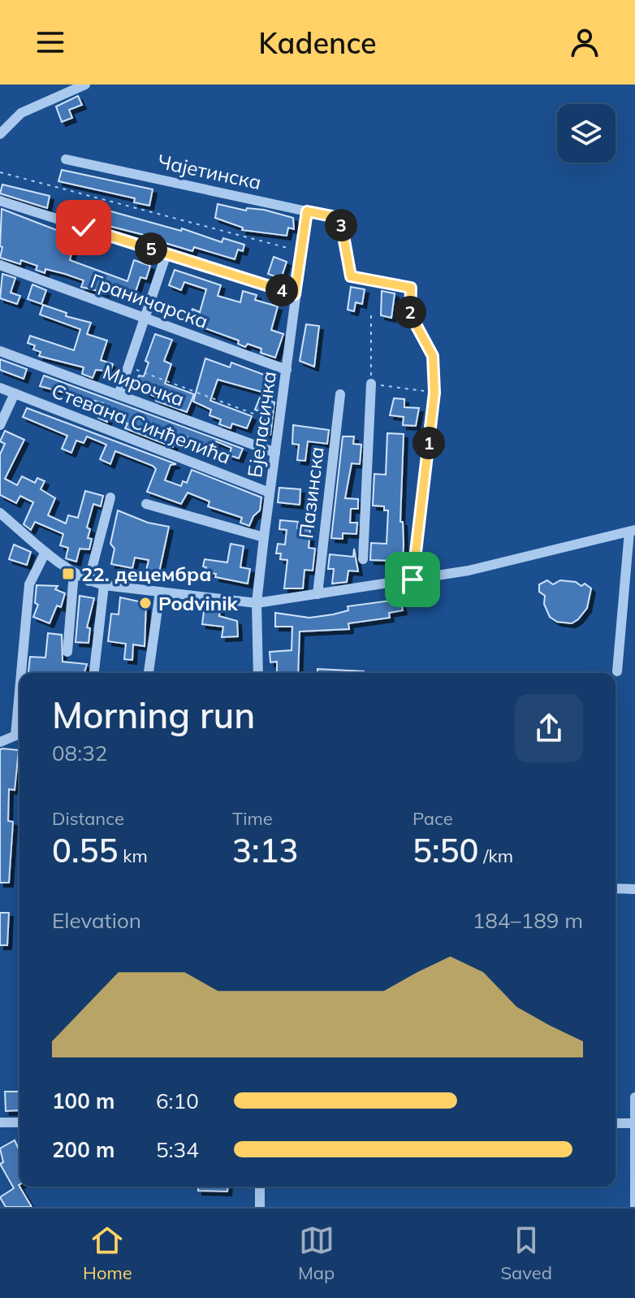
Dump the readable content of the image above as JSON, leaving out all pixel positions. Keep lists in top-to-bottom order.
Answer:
{
  "streets": {
    "street": [
      "Чајетинска",
      "Граничарска",
      "Мирочка",
      "Стевана Синђелића",
      "Бјеласичка",
      "Пазинска"
    ]
  },
  "crossings": [
    ["Граничарска", "Бјеласичка"],
    ["Мирочка", "Бјеласичка"],
    ["Стевана Синђелића", "Бјеласичка"]
  ],
  "places": {
    "transit": ["22. децембра"],
    "other": ["Podvinik"]
  },
  "page": {
    "header": "Kadence",
    "pins": [
      "3",
      "5",
      "4",
      "2",
      "1"
    ],
    "heading": ["Morning run", "08:32"],
    "stats": [
      ["Distance", "0.55 km"],
      ["Time", "3:13"],
      ["Pace", "5:50 /km"]
    ],
    "chart": ["Elevation", "184–189 m"],
    "list": [
      {
        "name": "100 m",
        "note": "6:10"
      },
      {
        "name": "200 m",
        "note": "5:34"
      }
    ],
    "tabs": ["Home", "Map", "Saved"]
  }
}
